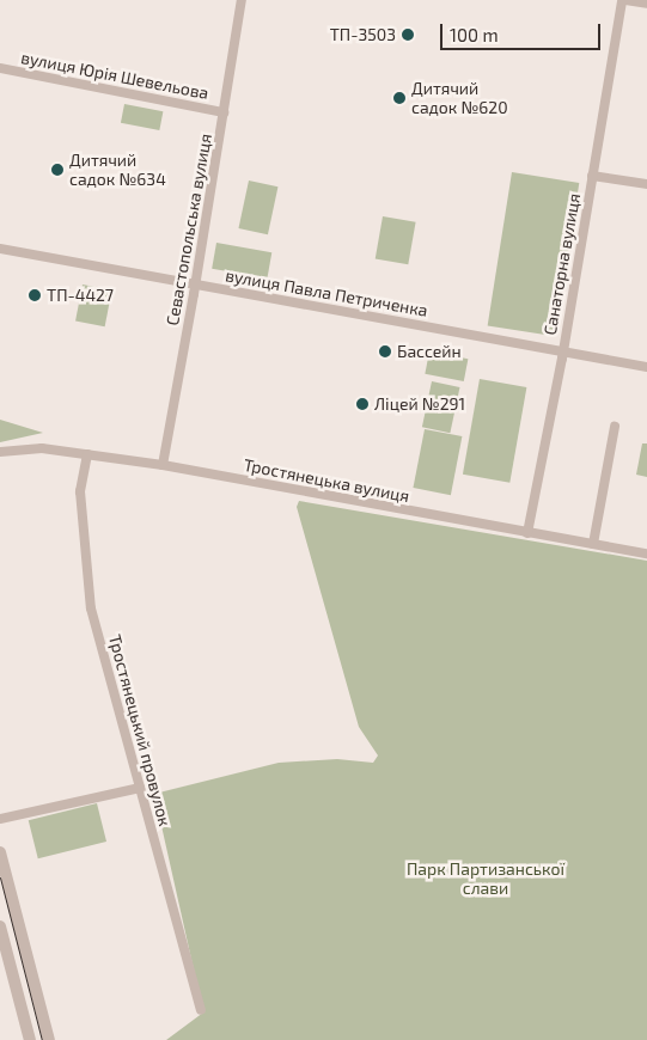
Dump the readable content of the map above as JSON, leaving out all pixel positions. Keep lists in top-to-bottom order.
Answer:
{
  "streets": {
    "street": [
      "вулиця Юрія Шевельова",
      "Севастопольська вулиця",
      "Санаторна вулиця",
      "вулиця Павла Петриченка",
      "Тростянецька вулиця",
      "Тростянецький провулок"
    ]
  },
  "crossings": [
    ["вулиця Юрія Шевельова", "Севастопольська вулиця"],
    ["Севастопольська вулиця", "вулиця Павла Петриченка"],
    ["Севастопольська вулиця", "Тростянецька вулиця"],
    ["Санаторна вулиця", "вулиця Павла Петриченка"],
    ["Санаторна вулиця", "Тростянецька вулиця"],
    ["Тростянецька вулиця", "Тростянецький провулок"]
  ],
  "parks": ["Парк Партизанської слави"],
  "places": [
    "ТП-3503",
    "Дитячий садок №620",
    "Дитячий садок №634",
    "ТП-4427",
    "Бассейн",
    "Ліцей №291"
  ],
  "scale_bar": "100 m"
}
